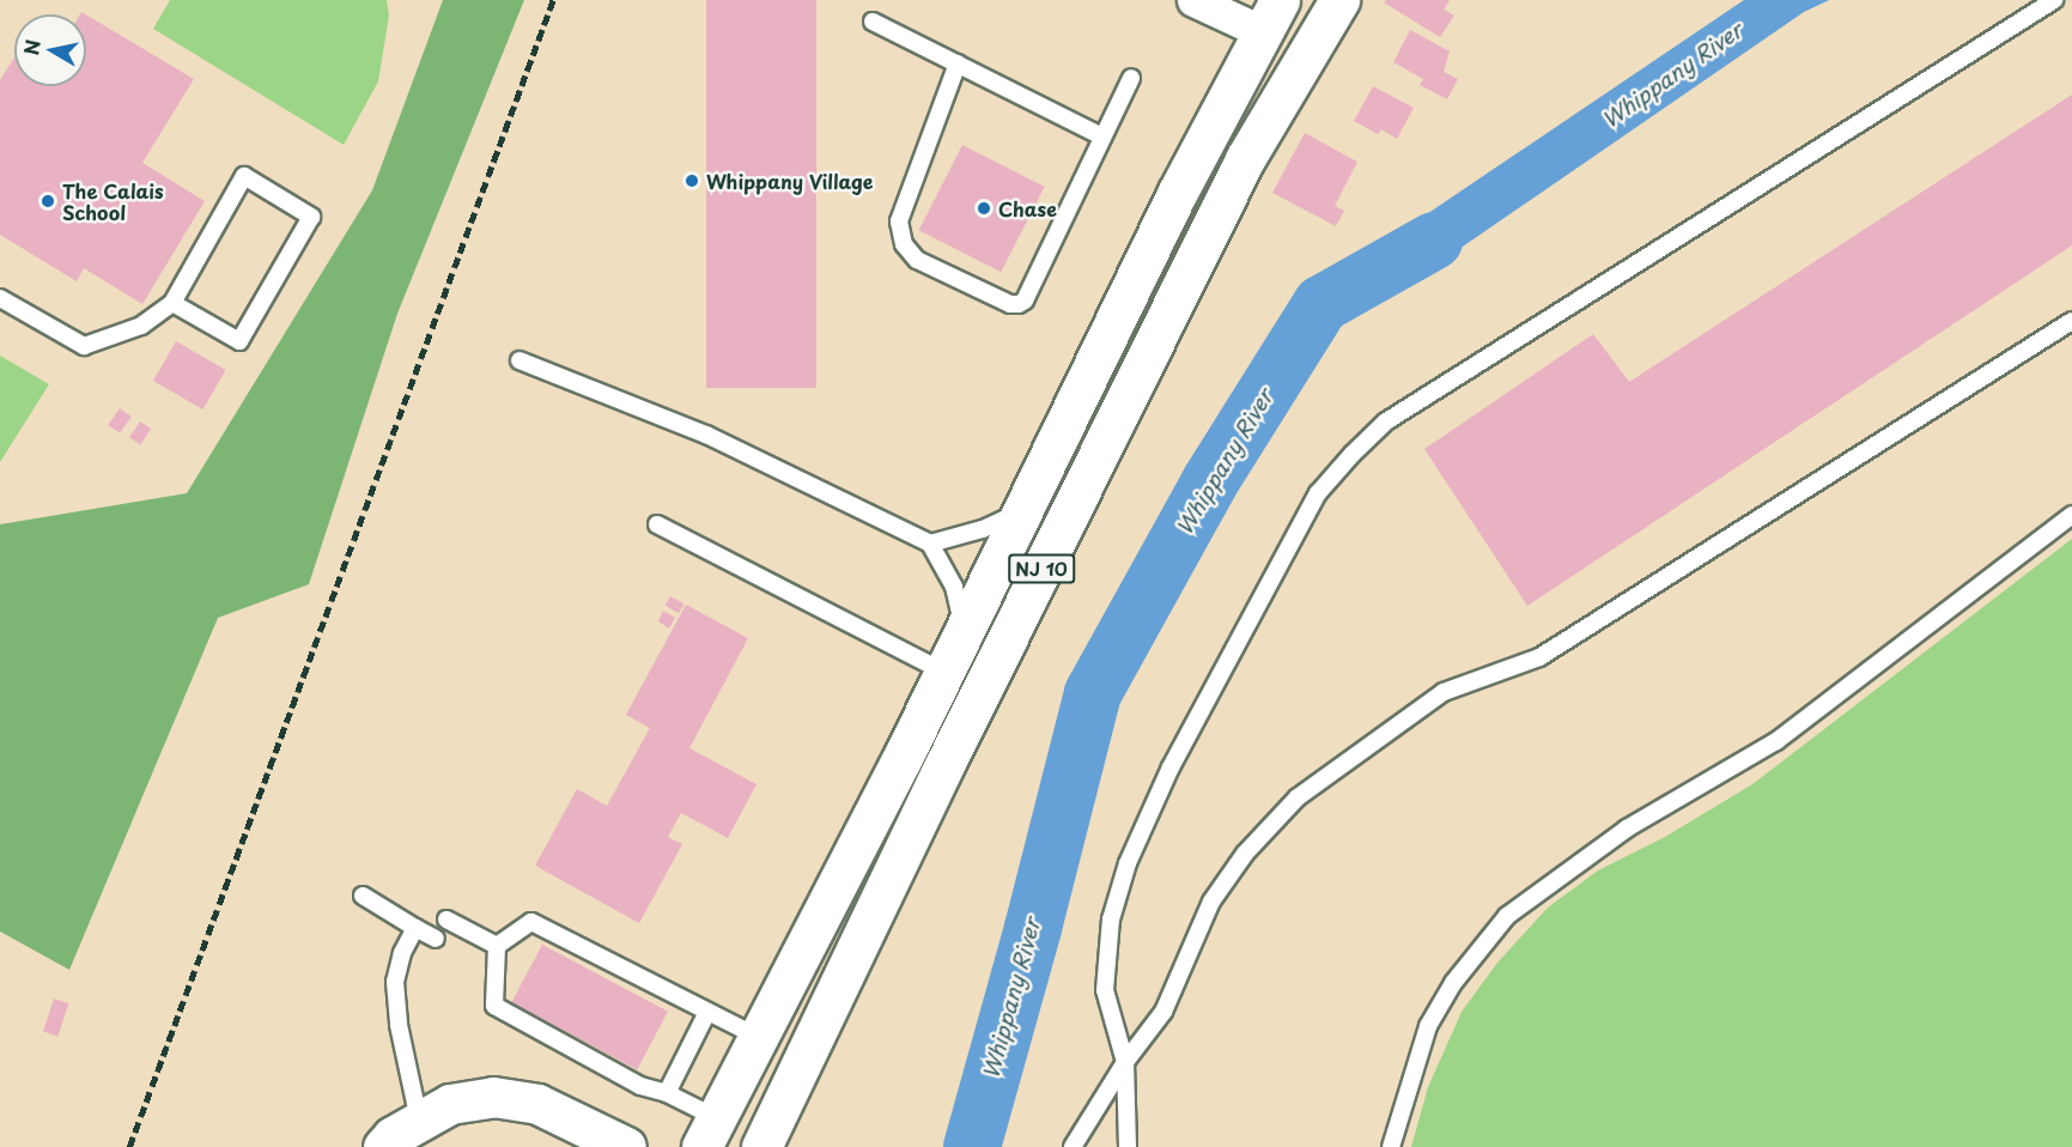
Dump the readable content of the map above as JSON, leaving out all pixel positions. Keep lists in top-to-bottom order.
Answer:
{
  "streets": {
    "main road": ["NJ 10"]
  },
  "water": ["Whippany River"],
  "places": ["Whippany Village", "The Calais School", "Chase"],
  "north": "left"
}
